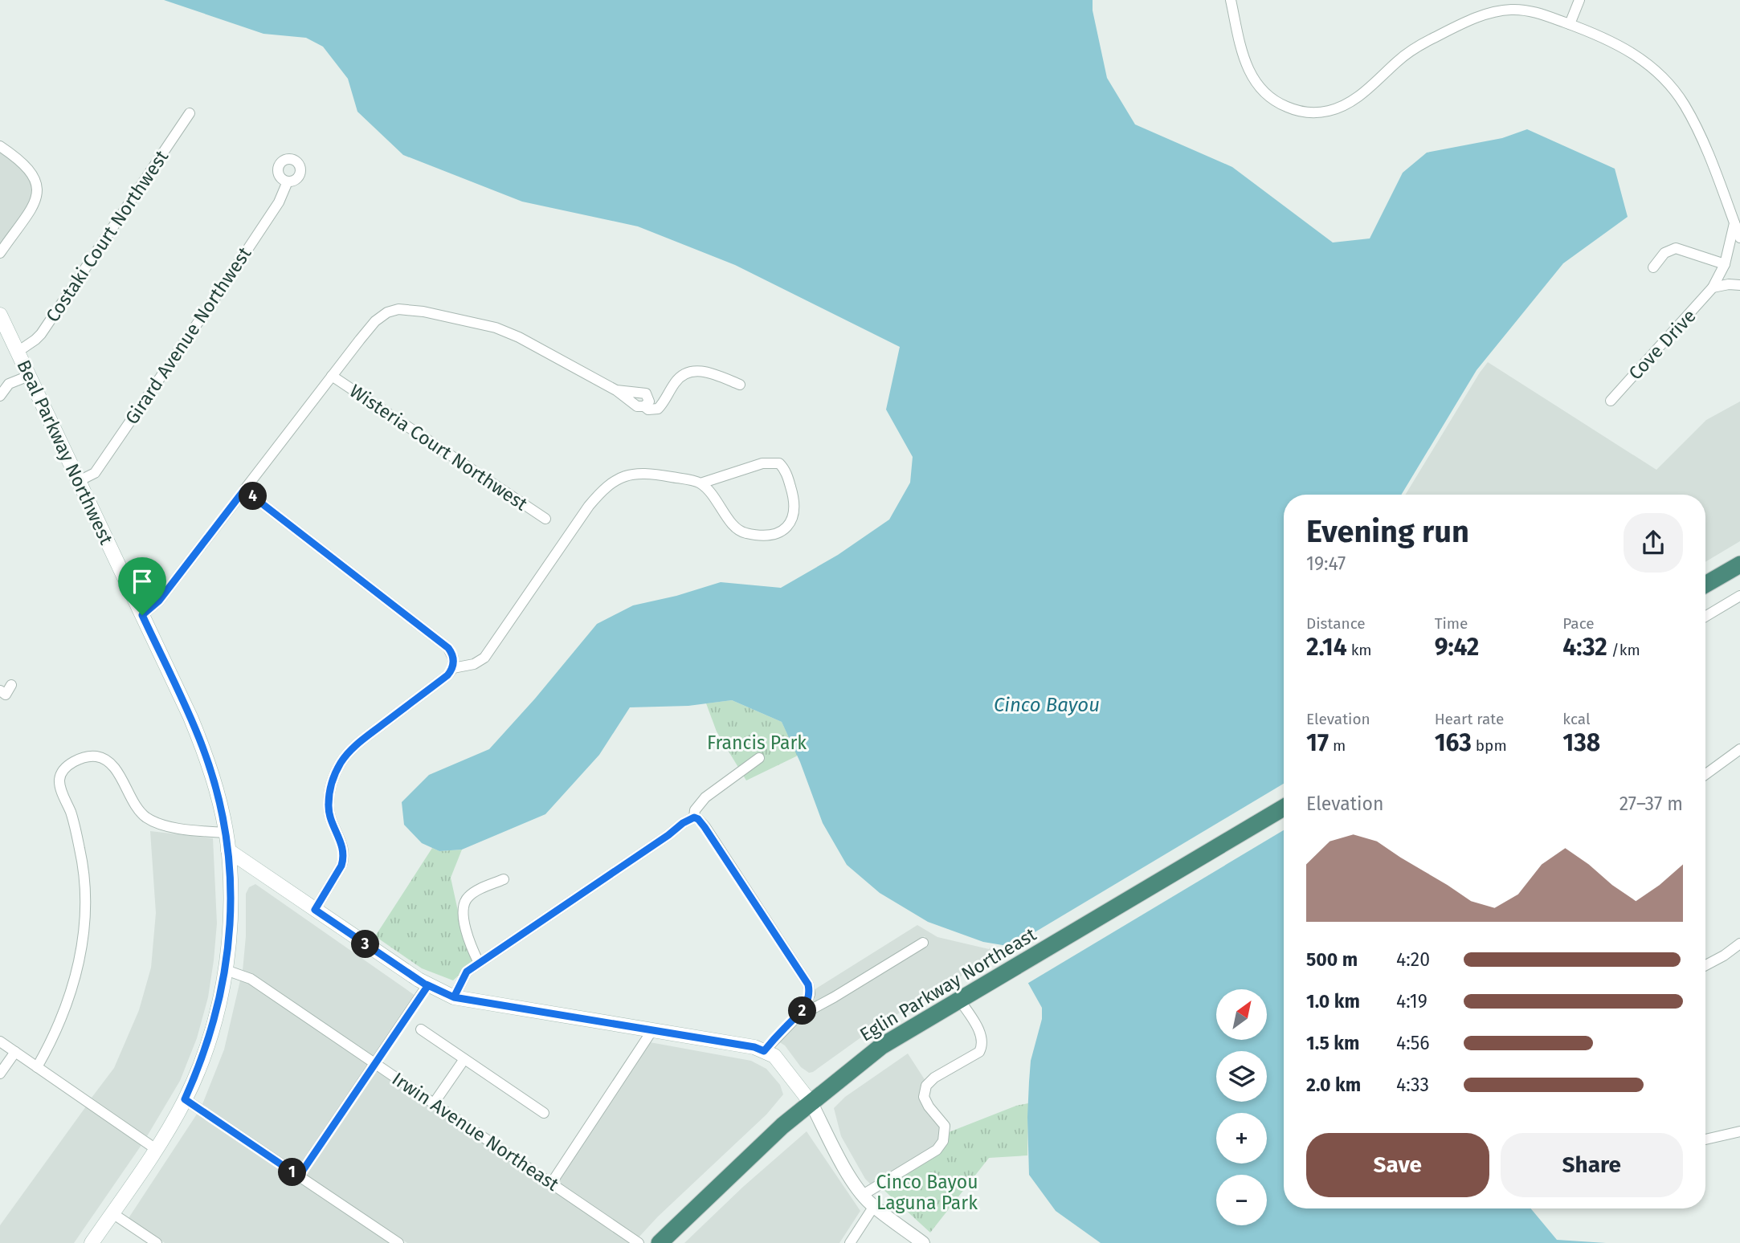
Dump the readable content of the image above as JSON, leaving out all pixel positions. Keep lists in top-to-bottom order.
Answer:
{
  "streets": {
    "highway": ["Eglin Parkway Northeast"],
    "main road": ["Beal Parkway Northwest"],
    "street": [
      "Costaki Court Northwest",
      "Girard Avenue Northwest",
      "Cove Drive",
      "Wisteria Court Northwest",
      "Irwin Avenue Northeast"
    ]
  },
  "crossings": [
    ["Costaki Court Northwest", "Beal Parkway Northwest"],
    ["Girard Avenue Northwest", "Beal Parkway Northwest"],
    ["Beal Parkway Northwest", "Irwin Avenue Northeast"]
  ],
  "water": ["Cinco Bayou"],
  "parks": ["Francis Park", "Cinco Bayou Laguna Park"],
  "north": "top right",
  "page": {
    "pins": [
      "4",
      "3",
      "2",
      "1"
    ],
    "heading": ["Evening run", "19:47"],
    "stats": [
      ["Distance", "2.14 km"],
      ["Time", "9:42"],
      ["Pace", "4:32 /km"],
      ["Elevation", "17 m"],
      ["Heart rate", "163 bpm"],
      ["kcal", "138"]
    ],
    "chart": ["Elevation", "27–37 m"],
    "list": [
      {
        "name": "500 m",
        "note": "4:20"
      },
      {
        "name": "1.0 km",
        "note": "4:19"
      },
      {
        "name": "1.5 km",
        "note": "4:56"
      },
      {
        "name": "2.0 km",
        "note": "4:33"
      }
    ],
    "map_buttons": ["+", "−"],
    "buttons": ["Save", "Share"]
  }
}
